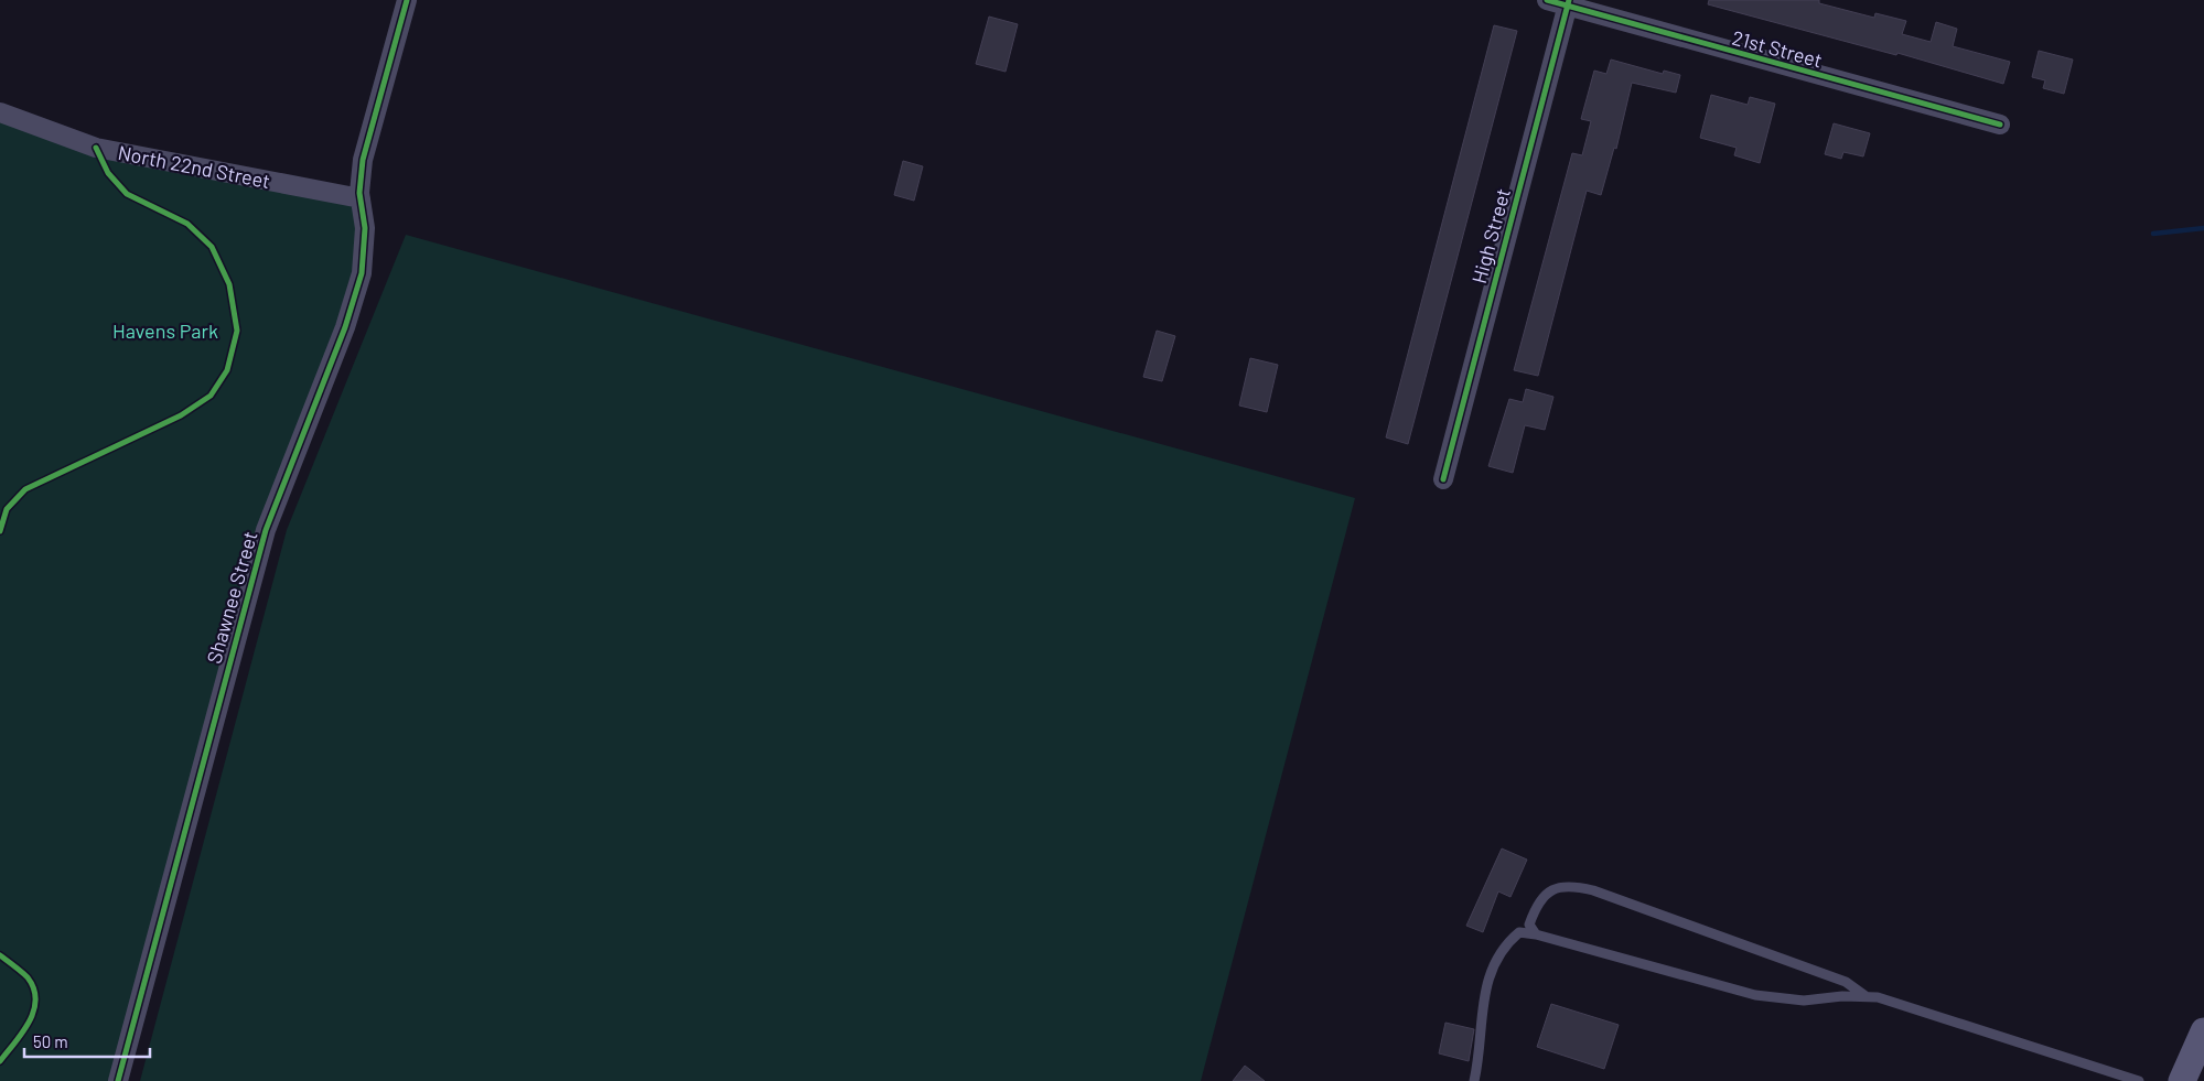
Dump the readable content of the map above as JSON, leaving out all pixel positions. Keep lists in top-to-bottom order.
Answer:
{
  "streets": {
    "street": [
      "21st Street",
      "North 22nd Street",
      "High Street",
      "Shawnee Street"
    ]
  },
  "crossings": [
    ["21st Street", "High Street"],
    ["North 22nd Street", "Shawnee Street"]
  ],
  "parks": ["Havens Park"],
  "scale_bar": "50 m"
}
